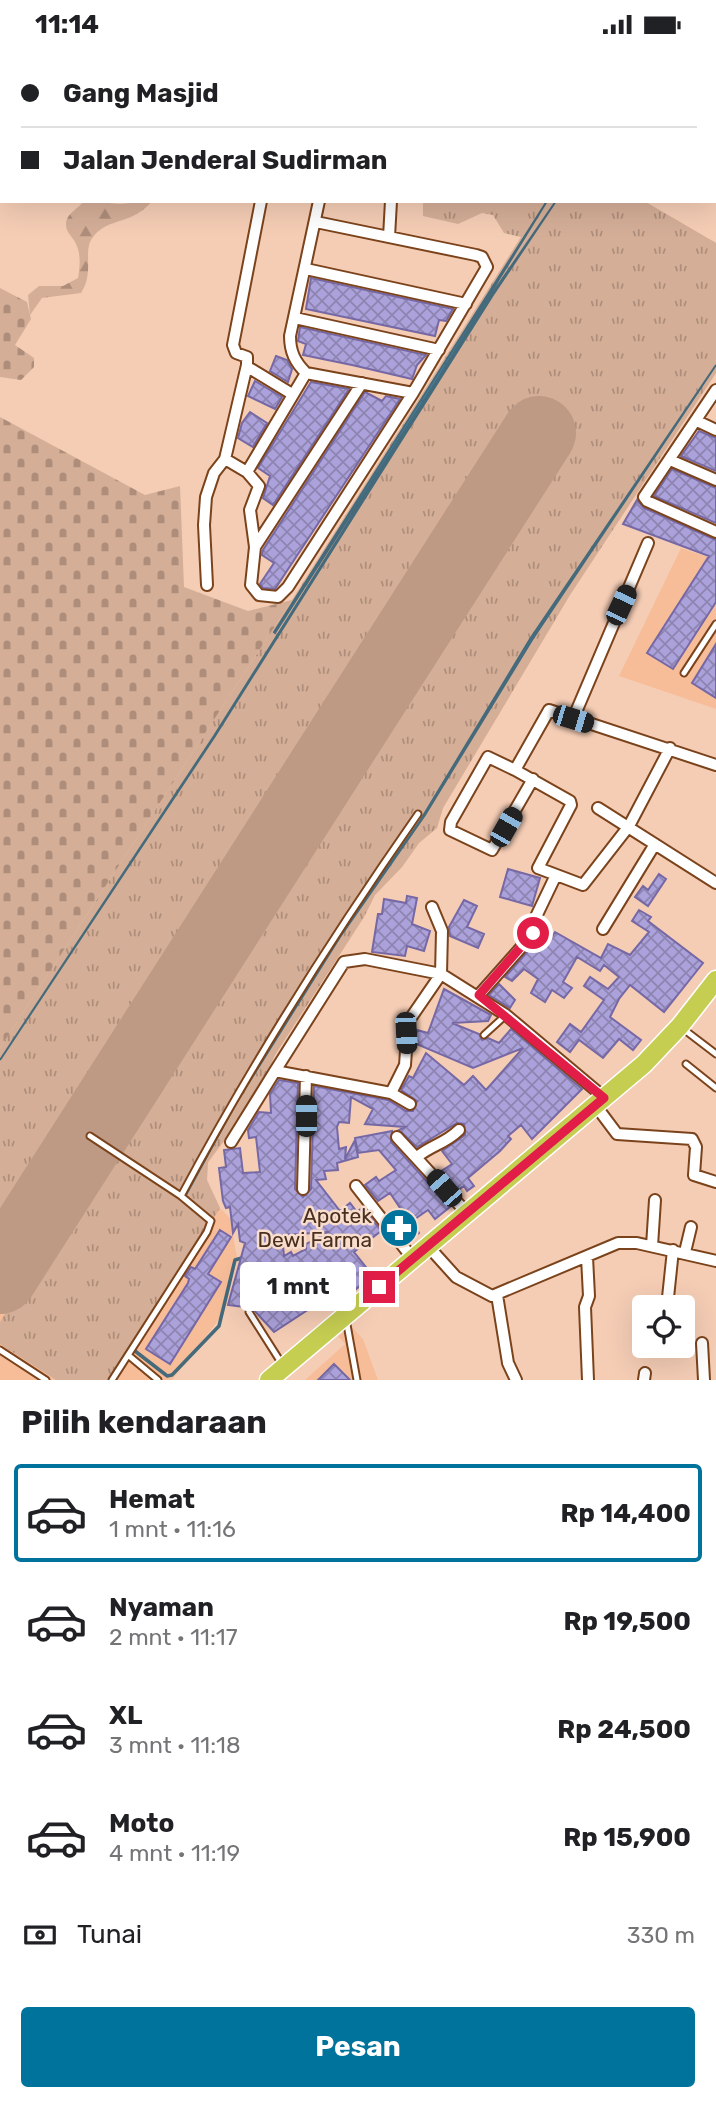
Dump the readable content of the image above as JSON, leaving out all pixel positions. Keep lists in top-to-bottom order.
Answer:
{
  "places": {
    "pharmacy": ["Apotek Dewi Farma"]
  },
  "page": {
    "status": "11:14",
    "banner": ["Gang Masjid", "Jalan Jenderal Sudirman"],
    "bubble": "1 mnt",
    "heading": "Pilih kendaraan",
    "list": [
      {
        "name": "Hemat",
        "note": "1 mnt · 11:16",
        "value": "Rp 14,400"
      },
      {
        "name": "Nyaman",
        "note": "2 mnt · 11:17",
        "value": "Rp 19,500"
      },
      {
        "name": "XL",
        "note": "3 mnt · 11:18",
        "value": "Rp 24,500"
      },
      {
        "name": "Moto",
        "note": "4 mnt · 11:19",
        "value": "Rp 15,900"
      }
    ],
    "pay": ["Tunai", "330 m"],
    "buttons": "Pesan"
  }
}
